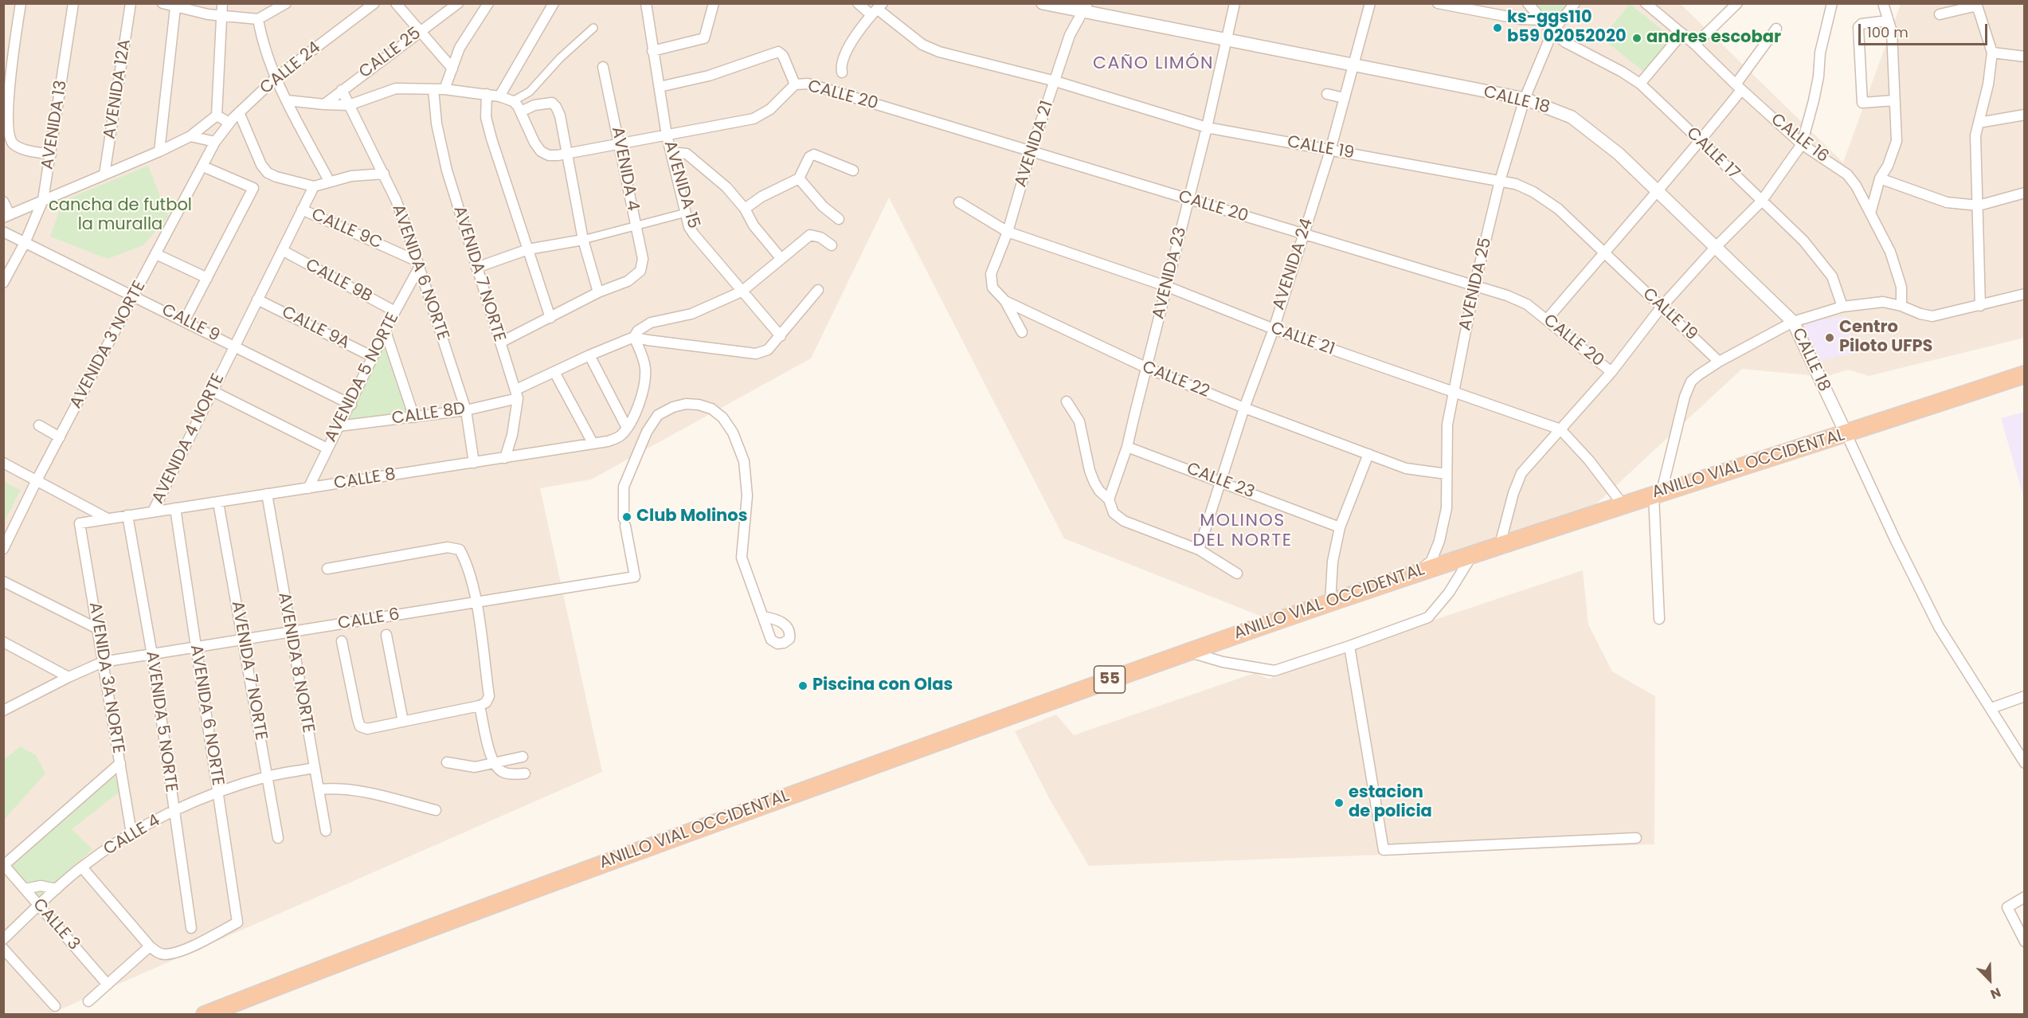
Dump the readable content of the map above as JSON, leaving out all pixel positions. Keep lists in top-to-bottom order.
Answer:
{
  "streets": {
    "highway": ["ANILLO VIAL OCCIDENTAL", "55"],
    "street": [
      "CALLE 25",
      "CALLE 24",
      "AVENIDA 12A",
      "CALLE 20",
      "CALLE 18",
      "AVENIDA 13",
      "CALLE 16",
      "AVENIDA 21",
      "CALLE 19",
      "CALLE 17",
      "AVENIDA 4",
      "AVENIDA 15",
      "CALLE 9C",
      "AVENIDA 24",
      "AVENIDA 6 NORTE",
      "AVENIDA 23",
      "AVENIDA 7 NORTE",
      "CALLE 9B",
      "AVENIDA 25",
      "CALLE 9",
      "CALLE 9A",
      "CALLE 21",
      "AVENIDA 3 NORTE",
      "AVENIDA 5 NORTE",
      "CALLE 22",
      "CALLE 8D",
      "AVENIDA 4 NORTE",
      "CALLE 8",
      "CALLE 23",
      "CALLE 6",
      "AVENIDA 8 NORTE",
      "AVENIDA 3A NORTE",
      "CALLE 4",
      "CALLE 3"
    ]
  },
  "crossings": [
    ["CALLE 25", "AVENIDA 6 NORTE"],
    ["CALLE 24", "AVENIDA 3 NORTE"],
    ["CALLE 20", "AVENIDA 21"],
    ["CALLE 20", "AVENIDA 24"],
    ["CALLE 20", "AVENIDA 23"],
    ["CALLE 20", "AVENIDA 25"],
    ["CALLE 18", "AVENIDA 21"],
    ["CALLE 18", "AVENIDA 24"],
    ["CALLE 18", "AVENIDA 23"],
    ["CALLE 18", "AVENIDA 25"],
    ["CALLE 18", "ANILLO VIAL OCCIDENTAL"],
    ["AVENIDA 13", "CALLE 9"],
    ["AVENIDA 21", "CALLE 19"],
    ["AVENIDA 21", "CALLE 21"],
    ["AVENIDA 21", "CALLE 22"],
    ["CALLE 19", "AVENIDA 24"],
    ["CALLE 19", "AVENIDA 23"],
    ["CALLE 19", "AVENIDA 25"],
    ["CALLE 17", "AVENIDA 25"],
    ["AVENIDA 15", "CALLE 8D"],
    ["CALLE 9C", "AVENIDA 6 NORTE"],
    ["CALLE 9C", "AVENIDA 5 NORTE"],
    ["CALLE 9C", "AVENIDA 4 NORTE"],
    ["AVENIDA 24", "CALLE 21"],
    ["AVENIDA 24", "CALLE 22"],
    ["AVENIDA 24", "CALLE 23"],
    ["AVENIDA 6 NORTE", "AVENIDA 5 NORTE"],
    ["AVENIDA 6 NORTE", "CALLE 8D"],
    ["AVENIDA 6 NORTE", "CALLE 8"],
    ["AVENIDA 6 NORTE", "CALLE 6"],
    ["AVENIDA 6 NORTE", "CALLE 4"],
    ["AVENIDA 23", "CALLE 21"],
    ["AVENIDA 23", "CALLE 22"],
    ["AVENIDA 23", "CALLE 23"],
    ["AVENIDA 7 NORTE", "CALLE 8D"],
    ["AVENIDA 7 NORTE", "CALLE 8"],
    ["AVENIDA 7 NORTE", "CALLE 6"],
    ["AVENIDA 7 NORTE", "CALLE 4"],
    ["CALLE 9B", "AVENIDA 5 NORTE"],
    ["CALLE 9B", "AVENIDA 4 NORTE"],
    ["AVENIDA 25", "CALLE 21"],
    ["AVENIDA 25", "CALLE 22"],
    ["AVENIDA 25", "ANILLO VIAL OCCIDENTAL"],
    ["CALLE 9", "AVENIDA 3 NORTE"],
    ["CALLE 9", "AVENIDA 5 NORTE"],
    ["CALLE 9", "AVENIDA 4 NORTE"],
    ["CALLE 9A", "AVENIDA 5 NORTE"],
    ["CALLE 9A", "AVENIDA 4 NORTE"],
    ["CALLE 21", "ANILLO VIAL OCCIDENTAL"],
    ["AVENIDA 5 NORTE", "CALLE 8D"],
    ["AVENIDA 5 NORTE", "CALLE 8"],
    ["AVENIDA 5 NORTE", "CALLE 6"],
    ["AVENIDA 5 NORTE", "CALLE 4"],
    ["AVENIDA 4 NORTE", "CALLE 8"],
    ["CALLE 8", "AVENIDA 8 NORTE"],
    ["CALLE 8", "AVENIDA 3A NORTE"],
    ["CALLE 6", "AVENIDA 8 NORTE"],
    ["CALLE 6", "AVENIDA 3A NORTE"],
    ["AVENIDA 8 NORTE", "CALLE 4"],
    ["AVENIDA 3A NORTE", "CALLE 4"],
    ["CALLE 4", "CALLE 3"]
  ],
  "districts": ["CAÑO LIMÓN", "MOLINOS DEL NORTE"],
  "parks": ["cancha de futbol la muralla"],
  "places": [
    "ks-ggs110 b59 02052020",
    "andres escobar",
    "Centro Piloto UFPS",
    "Club Molinos",
    "Piscina con Olas",
    "estacion de policia"
  ],
  "scale_bar": "100 m",
  "north": "bottom right"
}
